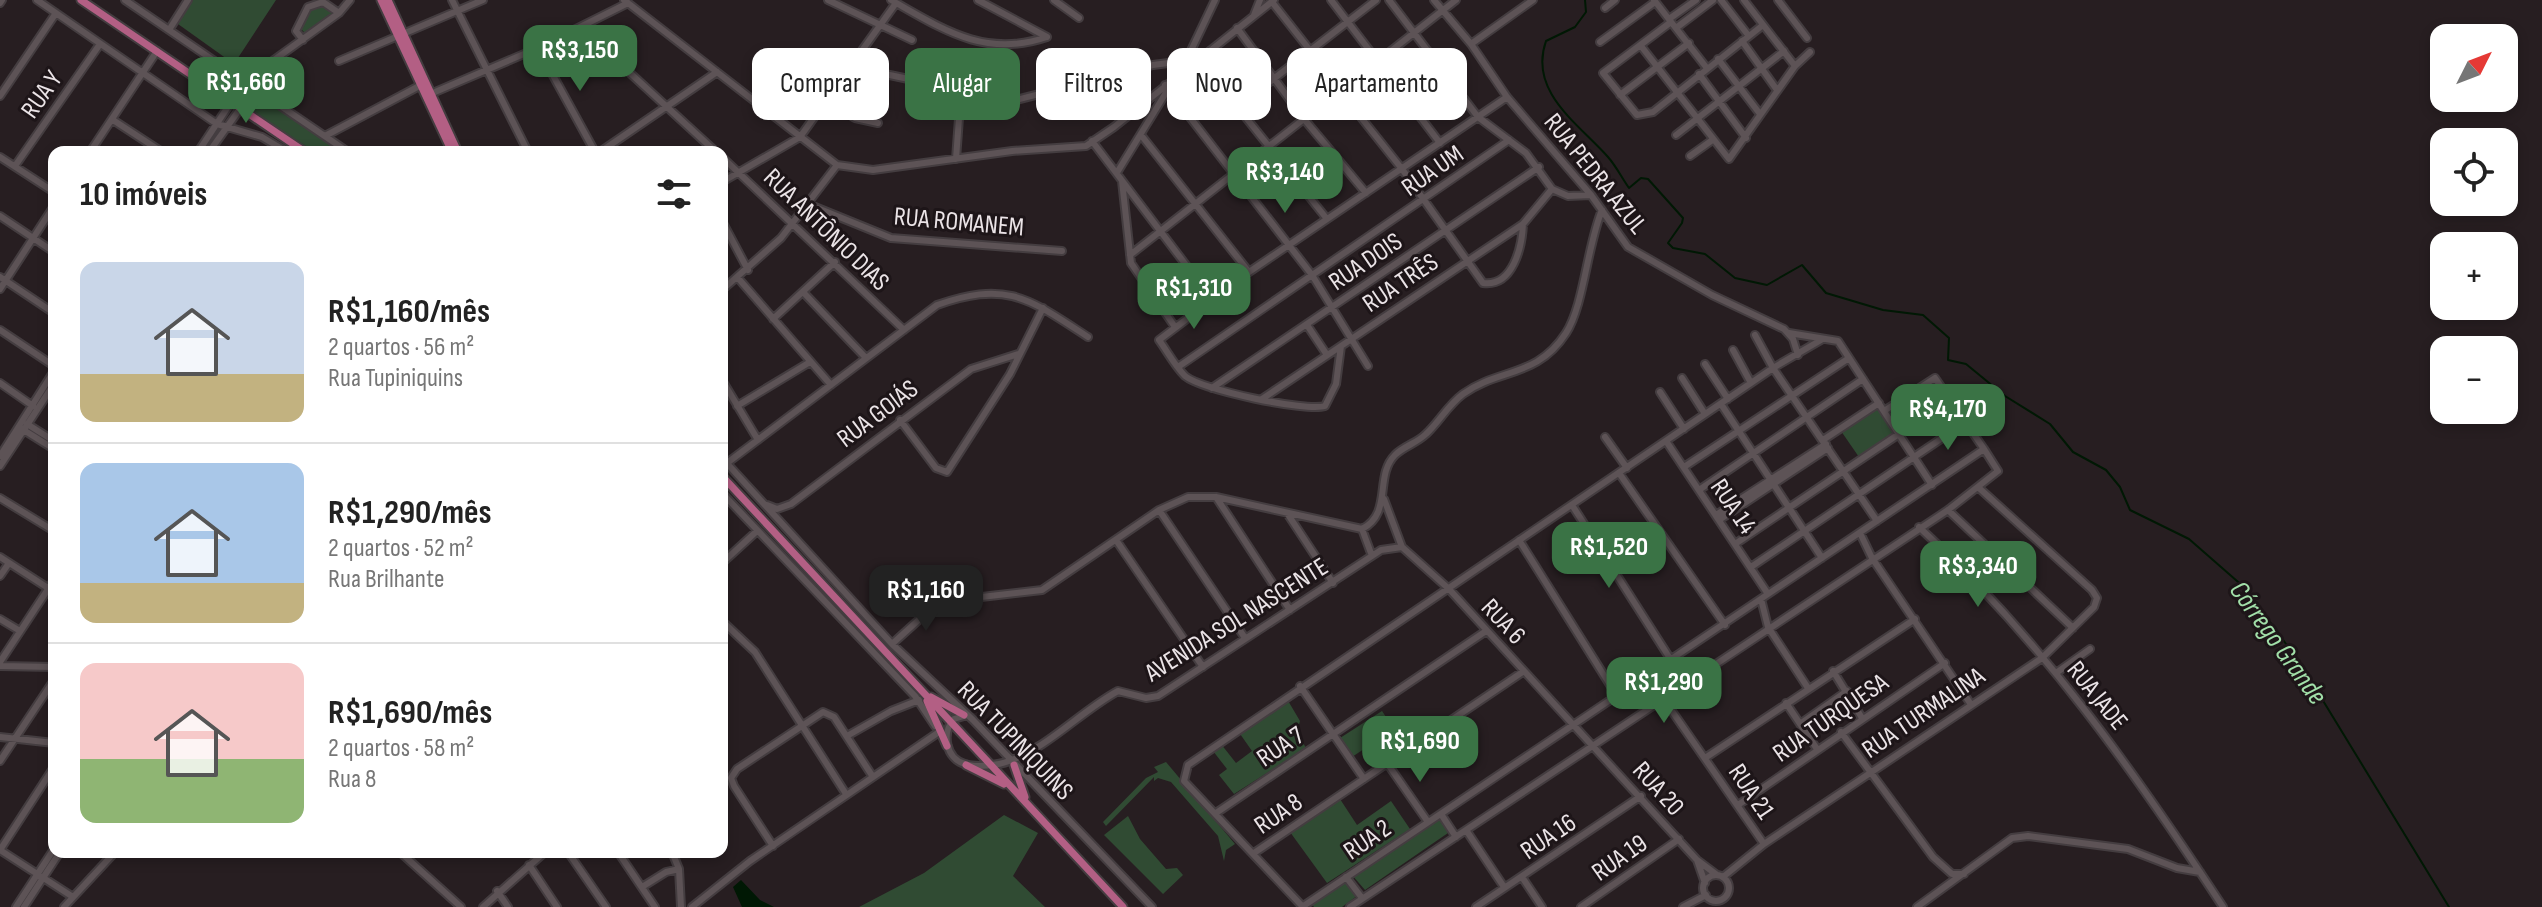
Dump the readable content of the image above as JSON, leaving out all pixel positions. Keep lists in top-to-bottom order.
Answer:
{
  "streets": {
    "street": [
      "RUA Y",
      "RUA UM",
      "RUA PEDRA AZUL",
      "RUA ROMANEM",
      "RUA ANTÔNIO DIAS",
      "RUA DOIS",
      "RUA TRÊS",
      "RUA GOIÁS",
      "RUA 14",
      "AVENIDA SOL NASCENTE",
      "RUA 6",
      "RUA JADE",
      "RUA TURMALINA",
      "RUA TURQUESA",
      "RUA TUPINIQUINS",
      "RUA 7",
      "RUA 20",
      "RUA 21",
      "RUA 8",
      "RUA 16",
      "RUA 2",
      "RUA 19"
    ]
  },
  "crossings": [
    ["RUA GOIÁS", "RUA TUPINIQUINS"],
    ["RUA 14", "RUA 2"],
    ["AVENIDA SOL NASCENTE", "RUA 6"],
    ["AVENIDA SOL NASCENTE", "RUA TUPINIQUINS"],
    ["RUA 6", "RUA 7"],
    ["RUA 6", "RUA 20"],
    ["RUA 6", "RUA 8"],
    ["RUA 6", "RUA 2"],
    ["RUA JADE", "RUA TURMALINA"],
    ["RUA TURMALINA", "RUA 21"],
    ["RUA TURQUESA", "RUA 21"],
    ["RUA 20", "RUA 21"],
    ["RUA 20", "RUA 16"],
    ["RUA 20", "RUA 2"],
    ["RUA 20", "RUA 19"],
    ["RUA 21", "RUA 2"]
  ],
  "water": ["Córrego Grande"],
  "north": "top right",
  "page": {
    "map_buttons": ["+", "−"],
    "price": [
      "R$3,150",
      "R$1,660",
      "R$3,140",
      "R$1,310",
      "R$4,170",
      "R$1,520",
      "R$3,340",
      "R$1,160",
      "R$1,290",
      "R$1,690"
    ],
    "chip": [
      "Comprar",
      "Alugar",
      "Filtros",
      "Novo",
      "Apartamento"
    ],
    "heading": "10 imóveis",
    "list": [
      {
        "name": "R$1,160/mês",
        "note": "2 quartos · 56 m² · Rua Tupiniquins"
      },
      {
        "name": "R$1,290/mês",
        "note": "2 quartos · 52 m² · Rua Brilhante"
      },
      {
        "name": "R$1,690/mês",
        "note": "2 quartos · 58 m² · Rua 8"
      }
    ]
  }
}
